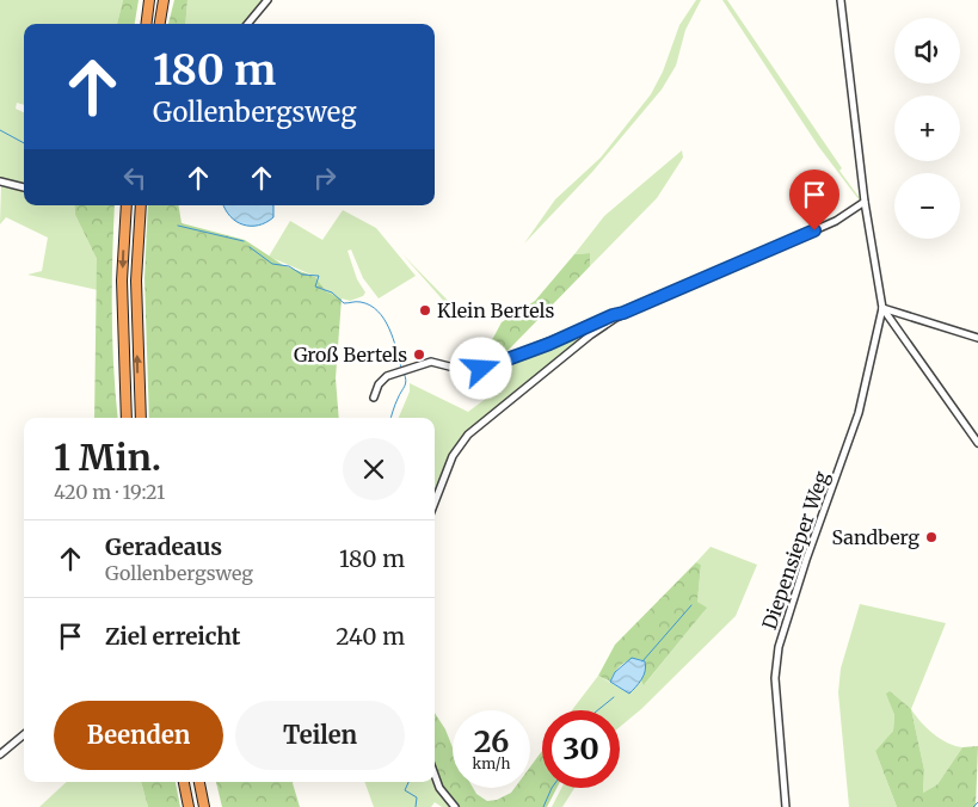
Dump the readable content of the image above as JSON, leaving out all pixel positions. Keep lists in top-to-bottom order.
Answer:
{
  "streets": {
    "street": ["Diepensieper Weg"]
  },
  "places": ["Klein Bertels", "Groß Bertels", "Sandberg"],
  "page": {
    "map_buttons": ["+", "−"],
    "turn": ["180 m", "Gollenbergsweg"],
    "heading": ["1 Min.", "420 m · 19:21"],
    "list": [
      {
        "name": "Geradeaus",
        "note": "Gollenbergsweg",
        "value": "180 m"
      },
      {
        "name": "Ziel erreicht",
        "value": "240 m"
      }
    ],
    "buttons": ["Beenden", "Teilen"],
    "speed": "26 km/h",
    "limit": "30"
  }
}
